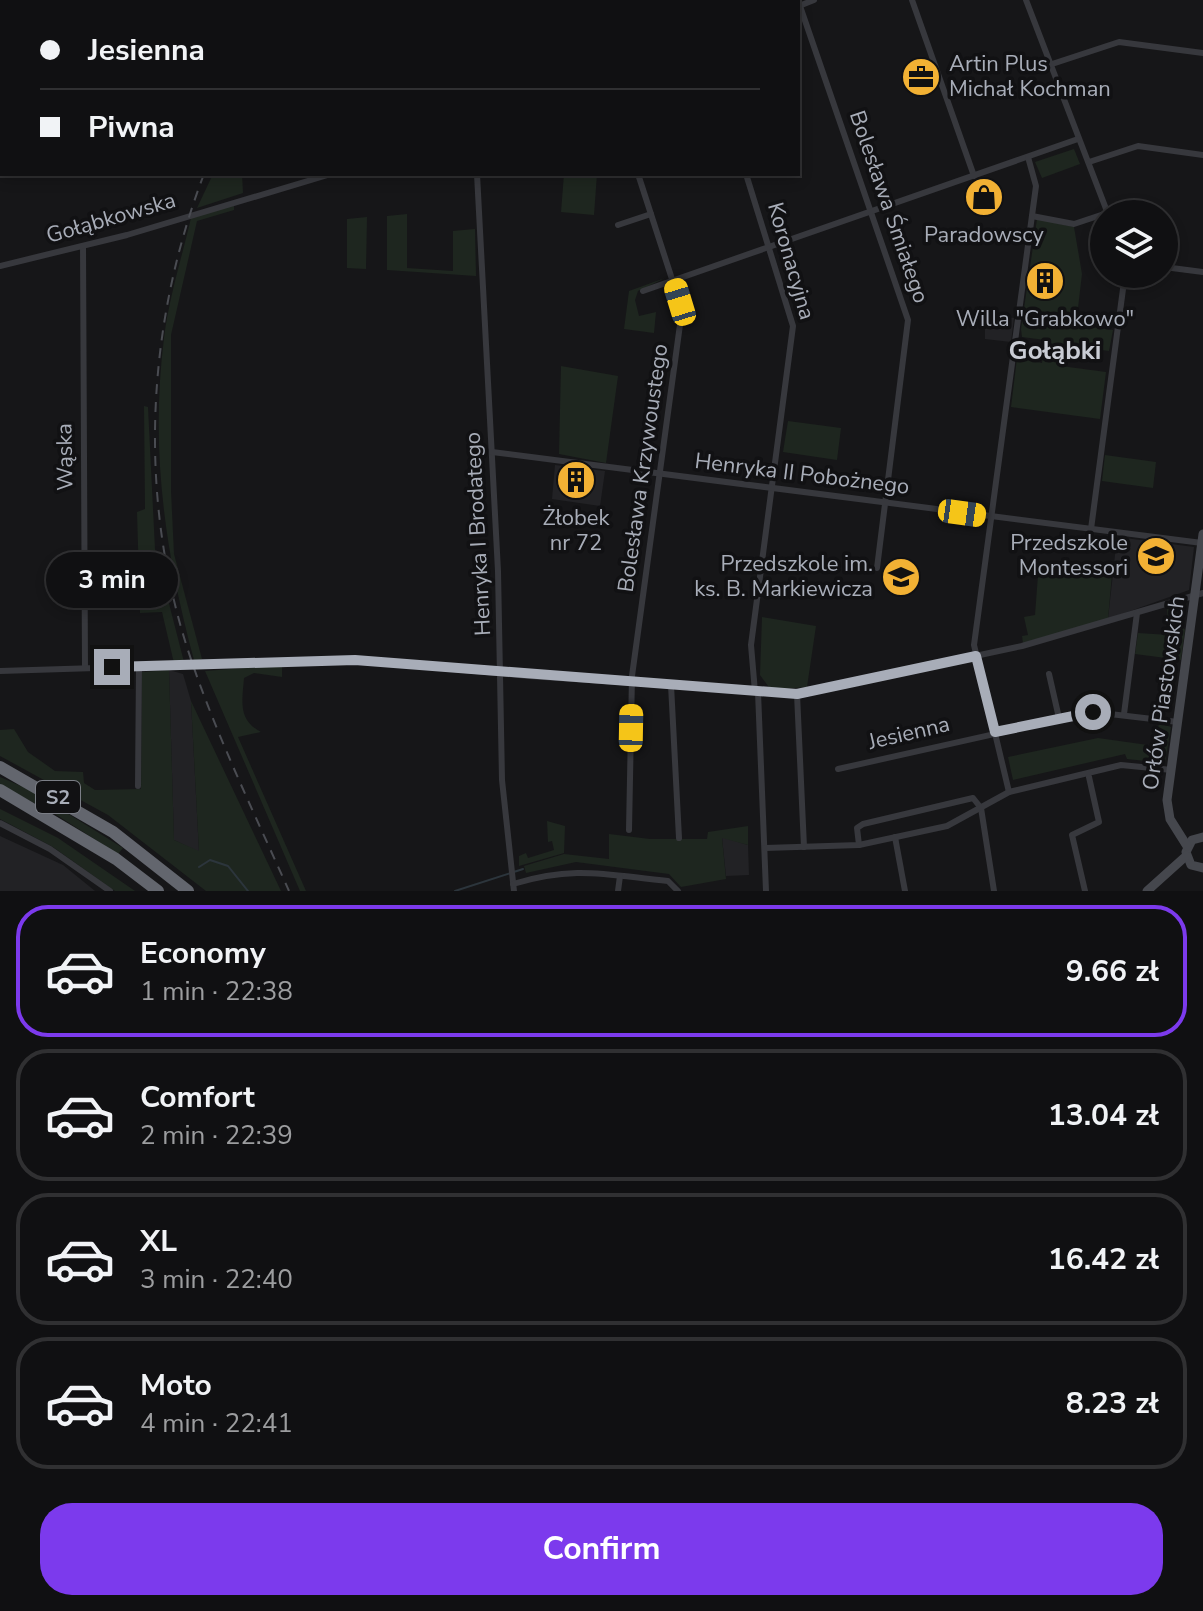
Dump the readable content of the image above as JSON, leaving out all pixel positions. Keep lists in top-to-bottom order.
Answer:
{
  "streets": {
    "highway": ["S2"],
    "street": [
      "Bolesława Śmiałego",
      "Gołąbkowska",
      "Koronacyjna",
      "Wąska",
      "Bolesława Krzywoustego",
      "Henryka II Pobożnego",
      "Henryka I Brodatego",
      "Orłów Piastowskich",
      "Jesienna"
    ]
  },
  "crossings": [
    ["Bolesława Śmiałego", "Henryka II Pobożnego"],
    ["Gołąbkowska", "Wąska"],
    ["Koronacyjna", "Henryka II Pobożnego"],
    ["Bolesława Krzywoustego", "Henryka II Pobożnego"],
    ["Henryka II Pobożnego", "Henryka I Brodatego"],
    ["Henryka II Pobożnego", "Orłów Piastowskich"],
    ["Orłów Piastowskich", "Jesienna"]
  ],
  "districts": ["Gołąbki"],
  "places": {
    "office": ["Artin Plus Michał Kochman"],
    "shop": ["Paradowscy"],
    "building": ["Willa \"Grabkowo\"", "Żłobek nr 72"],
    "school or university": ["Przedszkole Montessori", "Przedszkole im. ks. B. Markiewicza"]
  },
  "page": {
    "banner": ["Jesienna", "Piwna"],
    "bubble": "3 min",
    "list": [
      {
        "name": "Economy",
        "note": "1 min · 22:38",
        "value": "9.66 zł"
      },
      {
        "name": "Comfort",
        "note": "2 min · 22:39",
        "value": "13.04 zł"
      },
      {
        "name": "XL",
        "note": "3 min · 22:40",
        "value": "16.42 zł"
      },
      {
        "name": "Moto",
        "note": "4 min · 22:41",
        "value": "8.23 zł"
      }
    ],
    "buttons": "Confirm"
  }
}
